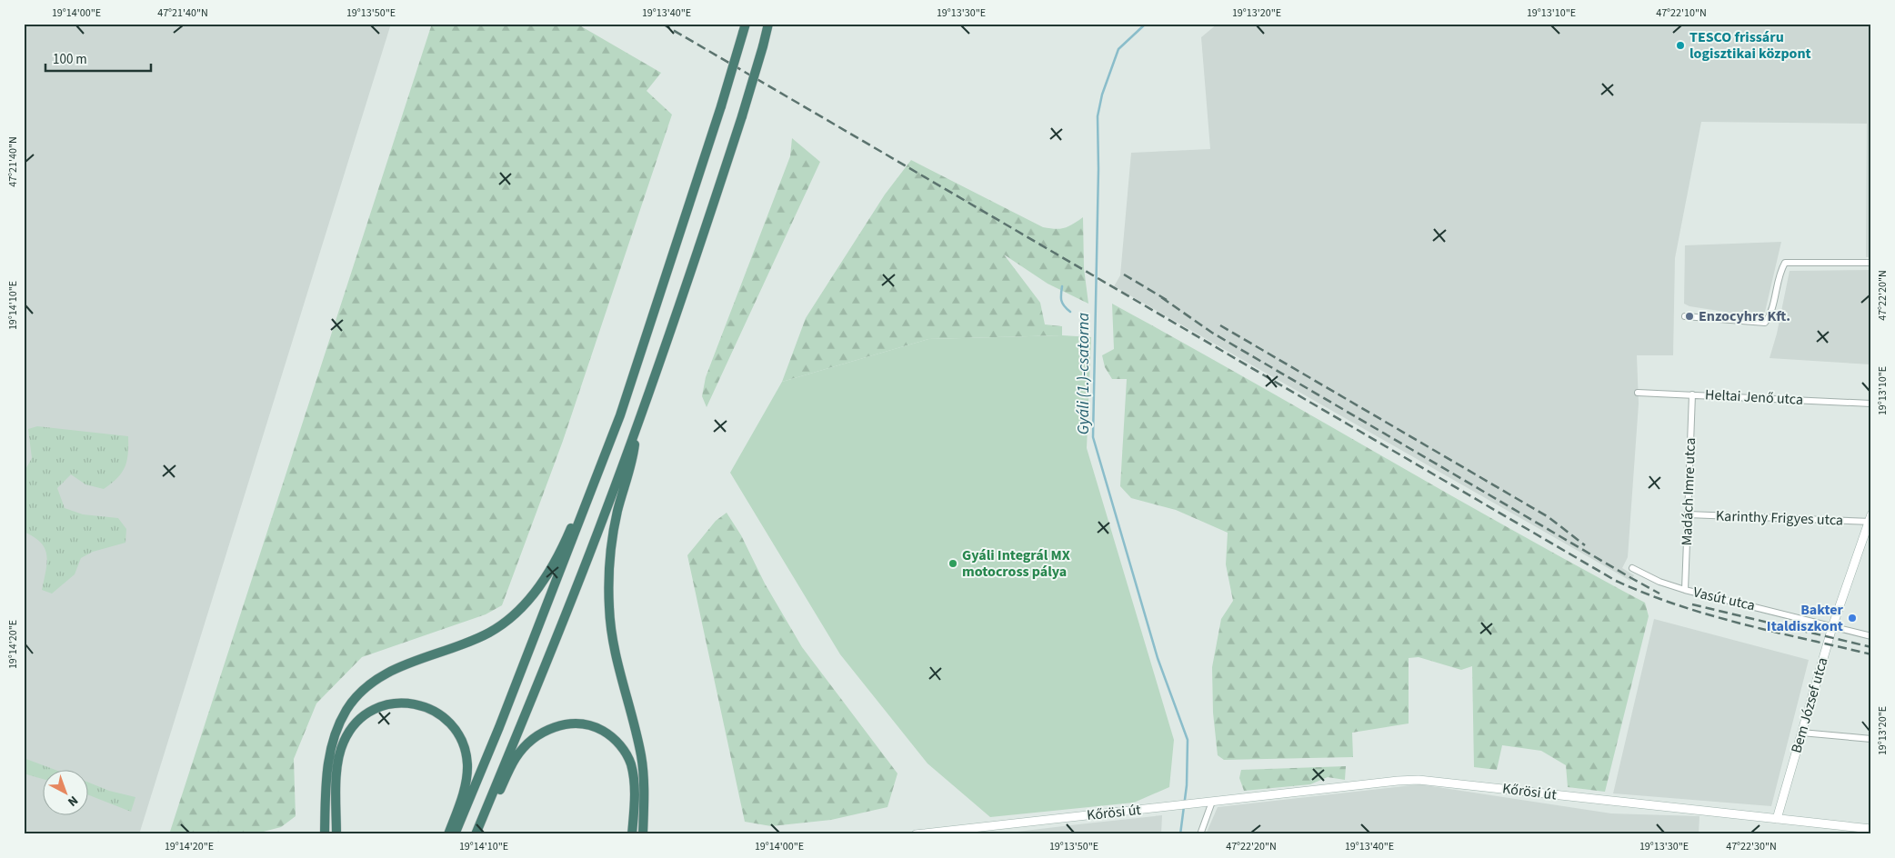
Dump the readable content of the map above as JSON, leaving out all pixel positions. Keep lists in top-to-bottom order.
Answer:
{
  "streets": {
    "main road": ["Bem József utca", "Kőrösi út"],
    "street": [
      "Heltai Jenő utca",
      "Madách Imre utca",
      "Karinthy Frigyes utca",
      "Vasút utca"
    ]
  },
  "crossings": [
    ["Heltai Jenő utca", "Madách Imre utca"],
    ["Madách Imre utca", "Karinthy Frigyes utca"],
    ["Madách Imre utca", "Vasút utca"],
    ["Karinthy Frigyes utca", "Bem József utca"],
    ["Vasút utca", "Bem József utca"],
    ["Bem József utca", "Kőrösi út"]
  ],
  "water": ["Gyáli (1.)-csatorna"],
  "places": [
    "TESCO frissáru logisztikai központ",
    "Enzocyhrs Kft.",
    "Gyáli Integrál MX motocross pálya",
    "Bakter Italdiszkont"
  ],
  "scale_bar": "100 m",
  "north": "bottom right",
  "coordinates": [
    "19°14'00\"E",
    "47°21'40\"N",
    "19°13'50\"E",
    "19°13'40\"E",
    "19°13'30\"E",
    "19°13'20\"E",
    "19°13'10\"E",
    "47°22'10\"N",
    "47°22'20\"N",
    "19°14'10\"E",
    "19°14'20\"E",
    "47°22'30\"N"
  ]
}
